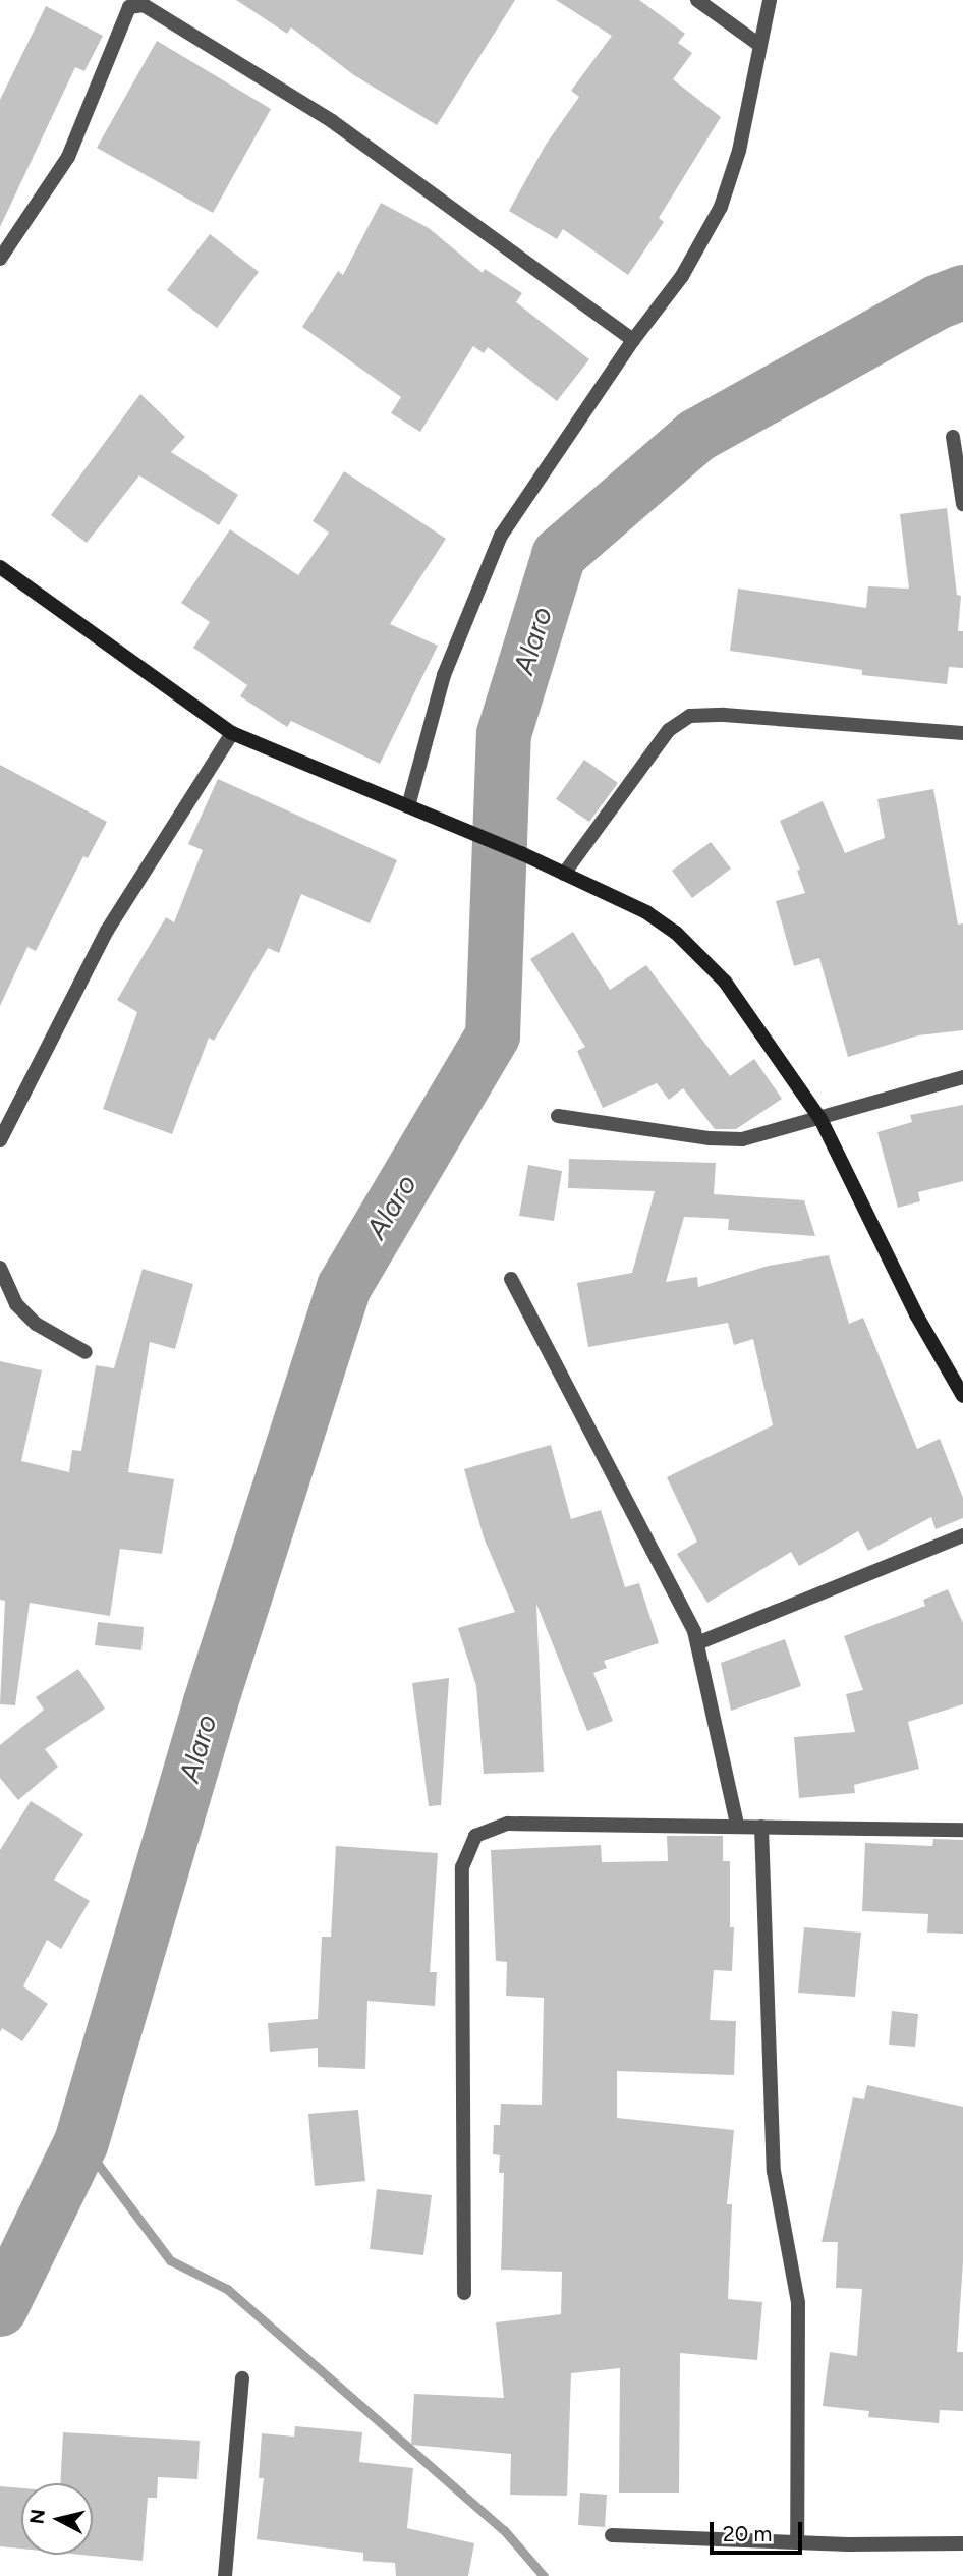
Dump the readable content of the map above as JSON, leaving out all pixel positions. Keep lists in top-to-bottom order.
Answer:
{
  "water": ["Alaro"],
  "scale_bar": "20 m",
  "north": "left"
}
